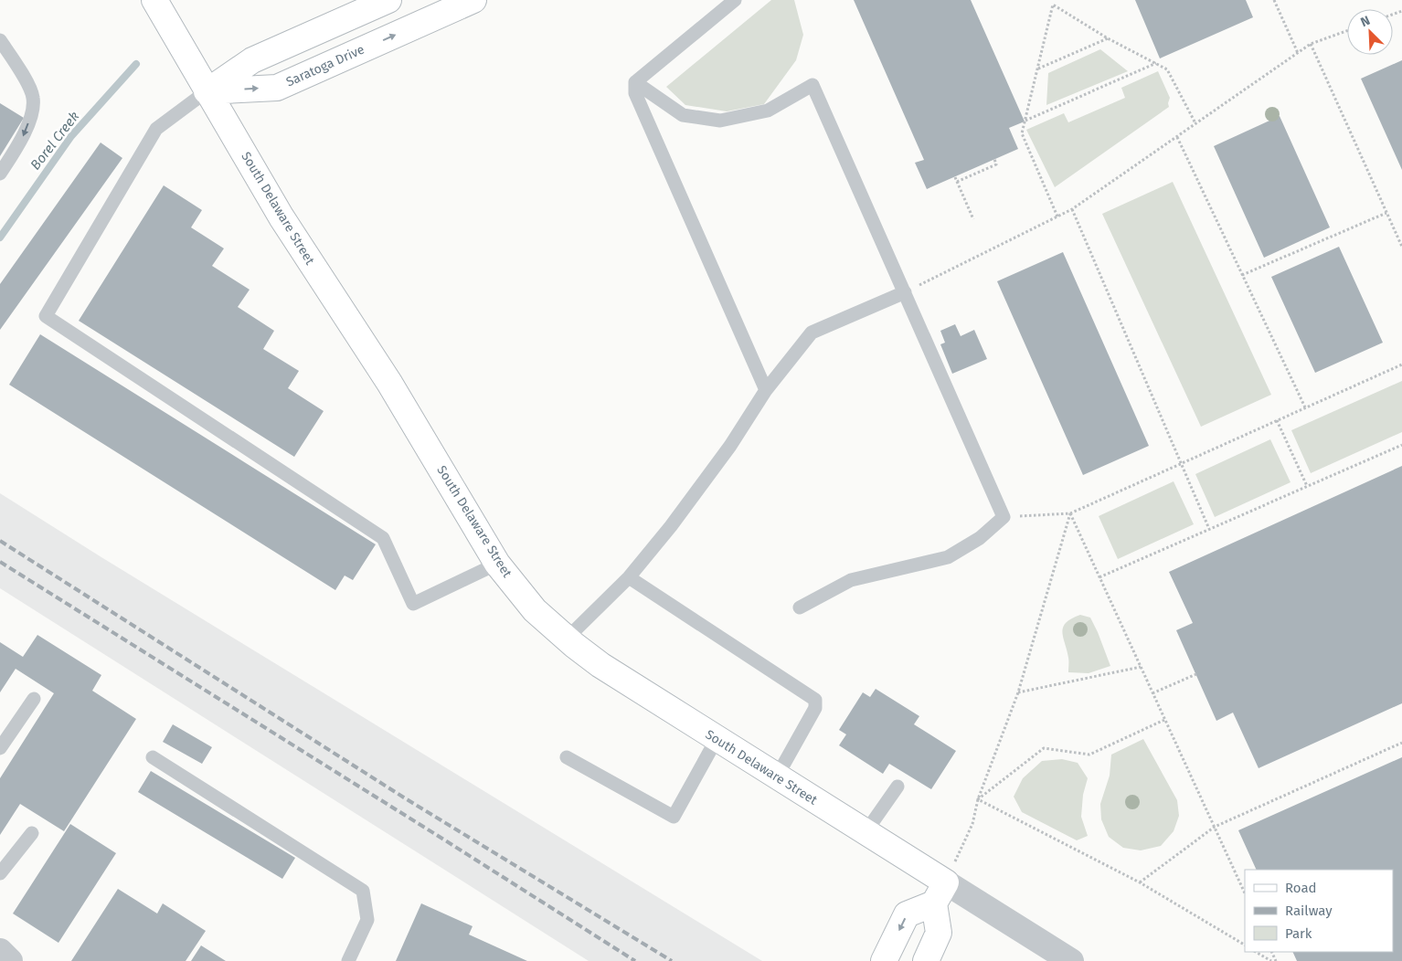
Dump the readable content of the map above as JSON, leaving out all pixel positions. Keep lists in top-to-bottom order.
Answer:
{
  "streets": {
    "main road": ["Saratoga Drive", "South Delaware Street"]
  },
  "crossings": [
    ["Saratoga Drive", "South Delaware Street"]
  ],
  "water": ["Borel Creek"],
  "legend": ["Road", "Railway", "Park"],
  "north": "top left"
}
